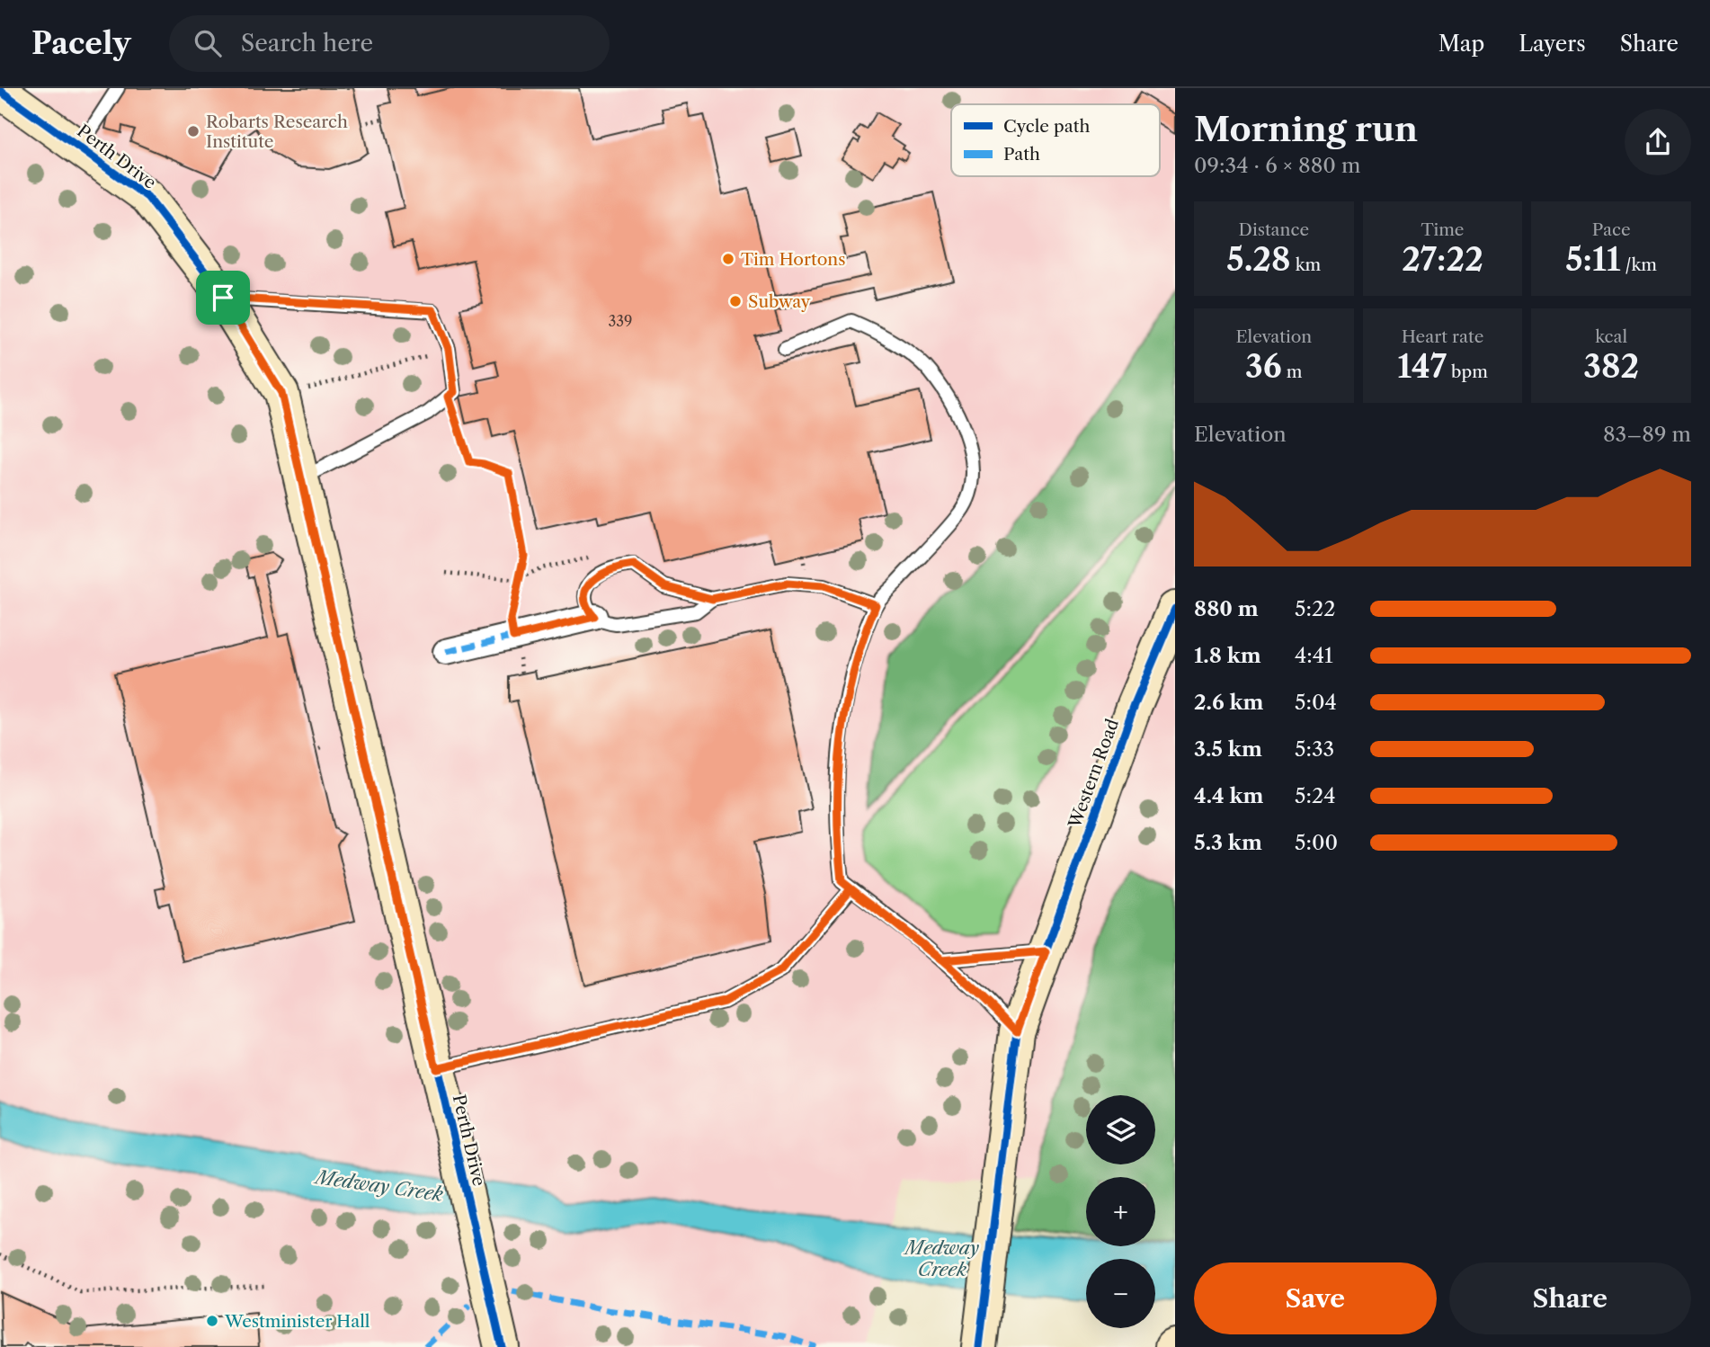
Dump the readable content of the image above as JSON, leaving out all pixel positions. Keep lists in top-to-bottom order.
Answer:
{
  "streets": {
    "street": ["Perth Drive", "Western Road"]
  },
  "water": ["Medway Creek"],
  "places": [
    "Robarts Research Institute",
    "Tim Hortons",
    "Subway",
    "Westminister Hall"
  ],
  "house_numbers": ["339"],
  "legend": ["Cycle path", "Path"],
  "page": {
    "header": "Pacely",
    "search": "Search here",
    "nav": ["Map", "Layers", "Share"],
    "heading": ["Morning run", "09:34 · 6 × 880 m"],
    "stats": [
      ["Distance", "5.28 km"],
      ["Time", "27:22"],
      ["Pace", "5:11 /km"],
      ["Elevation", "36 m"],
      ["Heart rate", "147 bpm"],
      ["kcal", "382"]
    ],
    "chart": ["Elevation", "83–89 m"],
    "list": [
      {
        "name": "880 m",
        "note": "5:22"
      },
      {
        "name": "1.8 km",
        "note": "4:41"
      },
      {
        "name": "2.6 km",
        "note": "5:04"
      },
      {
        "name": "3.5 km",
        "note": "5:33"
      },
      {
        "name": "4.4 km",
        "note": "5:24"
      },
      {
        "name": "5.3 km",
        "note": "5:00"
      }
    ],
    "map_buttons": ["+", "−"],
    "buttons": ["Save", "Share"]
  }
}
